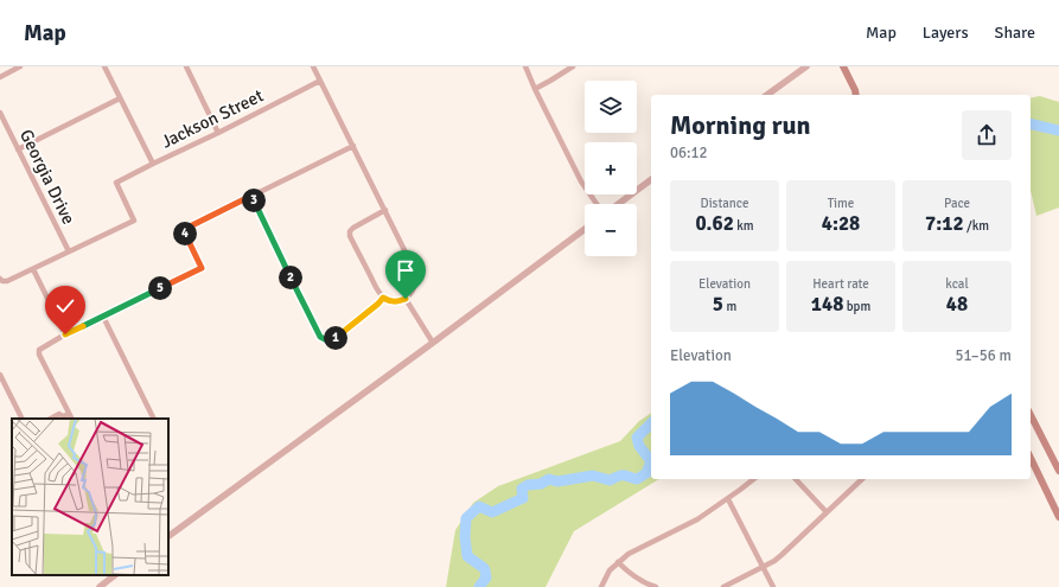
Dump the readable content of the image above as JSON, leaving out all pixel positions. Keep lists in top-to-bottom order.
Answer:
{
  "streets": {
    "street": ["Jackson Street", "Georgia Drive"]
  },
  "crossings": [
    ["Jackson Street", "Georgia Drive"]
  ],
  "page": {
    "header": "Map",
    "nav": ["Map", "Layers", "Share"],
    "map_buttons": ["+", "−"],
    "heading": ["Morning run", "06:12"],
    "stats": [
      ["Distance", "0.62 km"],
      ["Time", "4:28"],
      ["Pace", "7:12 /km"],
      ["Elevation", "5 m"],
      ["Heart rate", "148 bpm"],
      ["kcal", "48"]
    ],
    "pins": [
      "3",
      "4",
      "2",
      "5",
      "1"
    ],
    "chart": ["Elevation", "51–56 m"]
  }
}
